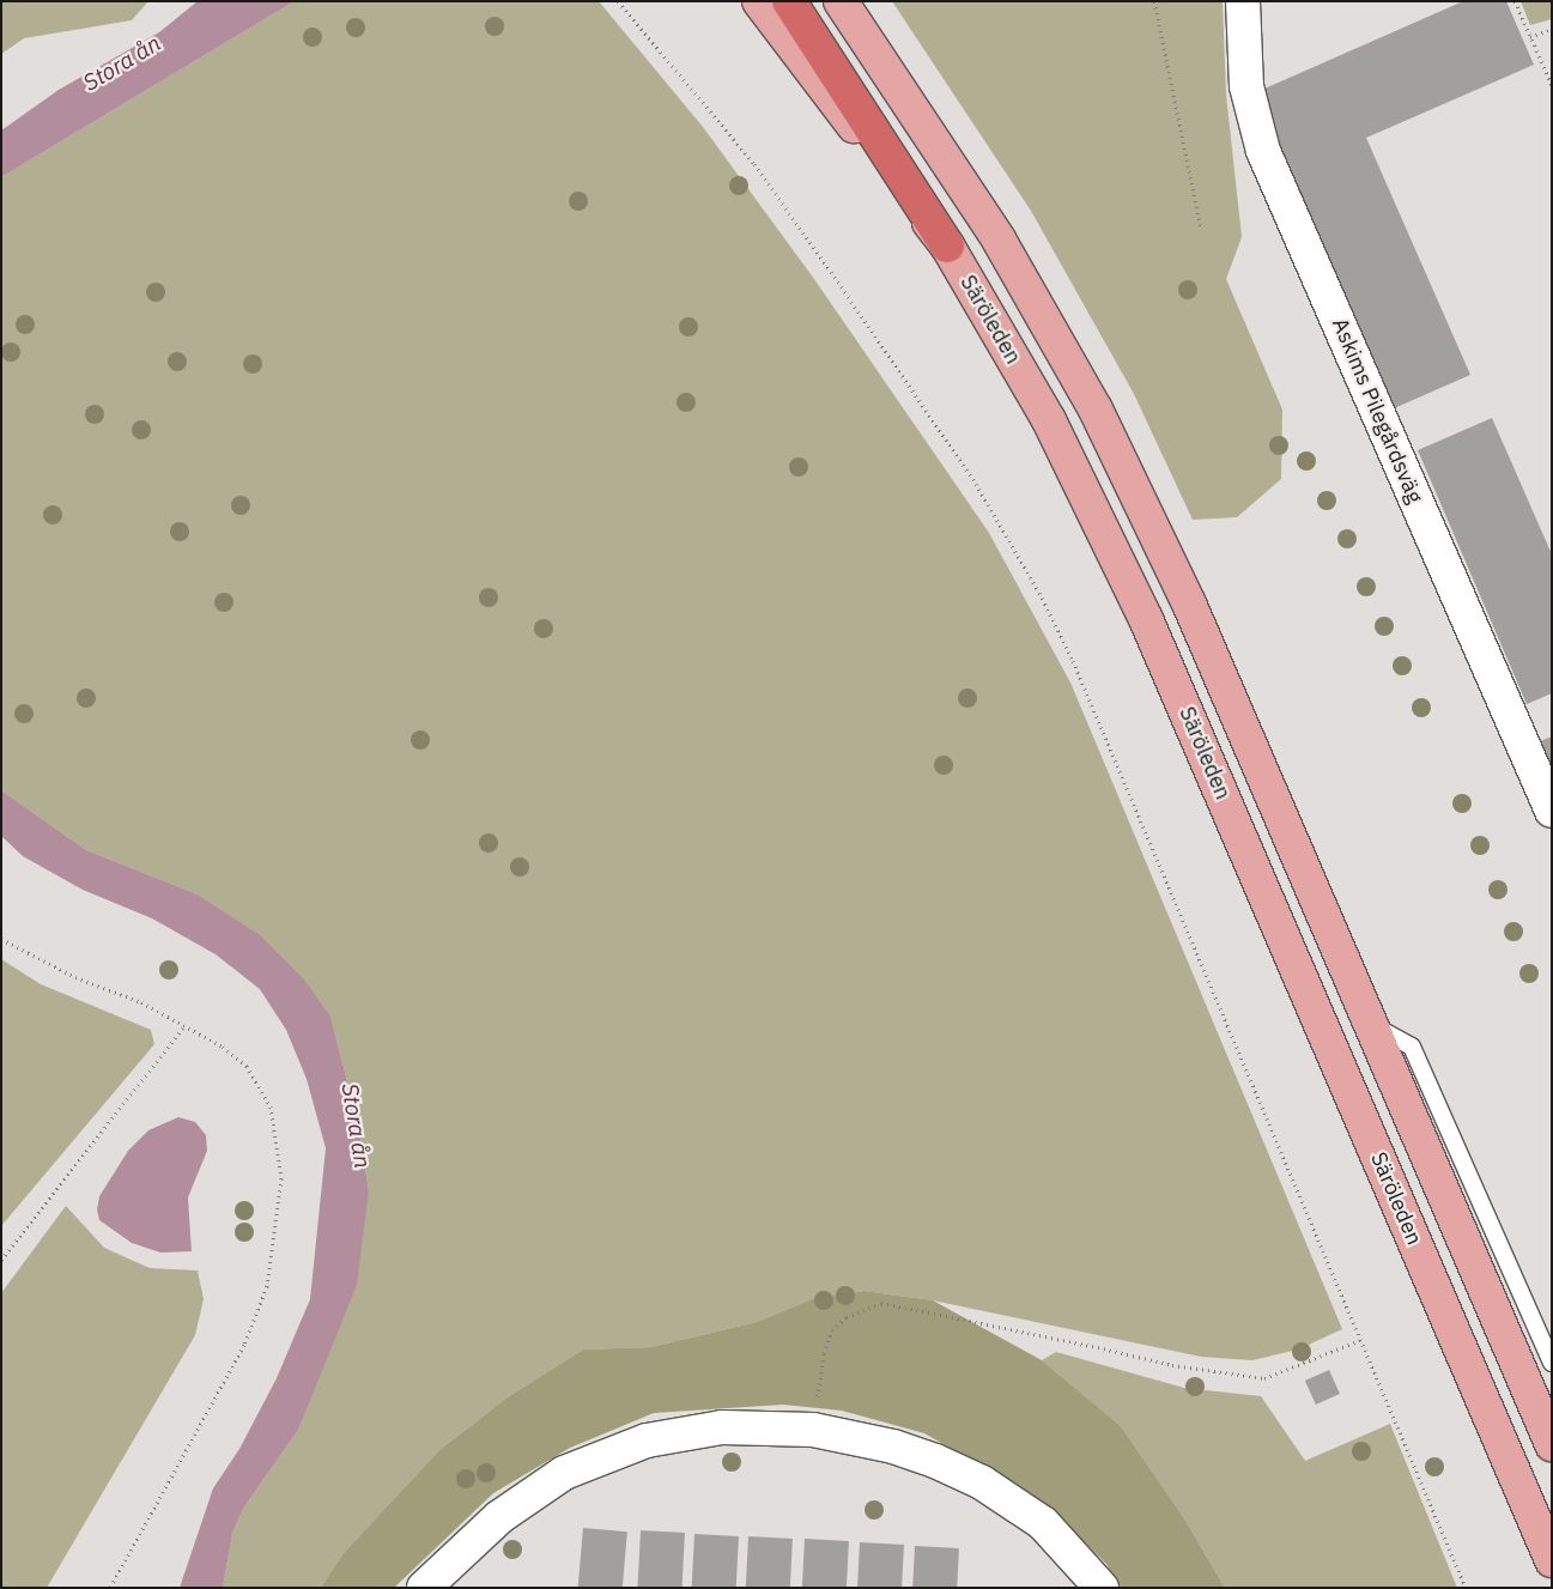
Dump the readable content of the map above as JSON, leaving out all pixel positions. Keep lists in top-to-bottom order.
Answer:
{
  "streets": {
    "main road": ["Säröleden"],
    "street": ["Askims Pilegårdsväg"]
  },
  "water": ["Stora ån"]
}
